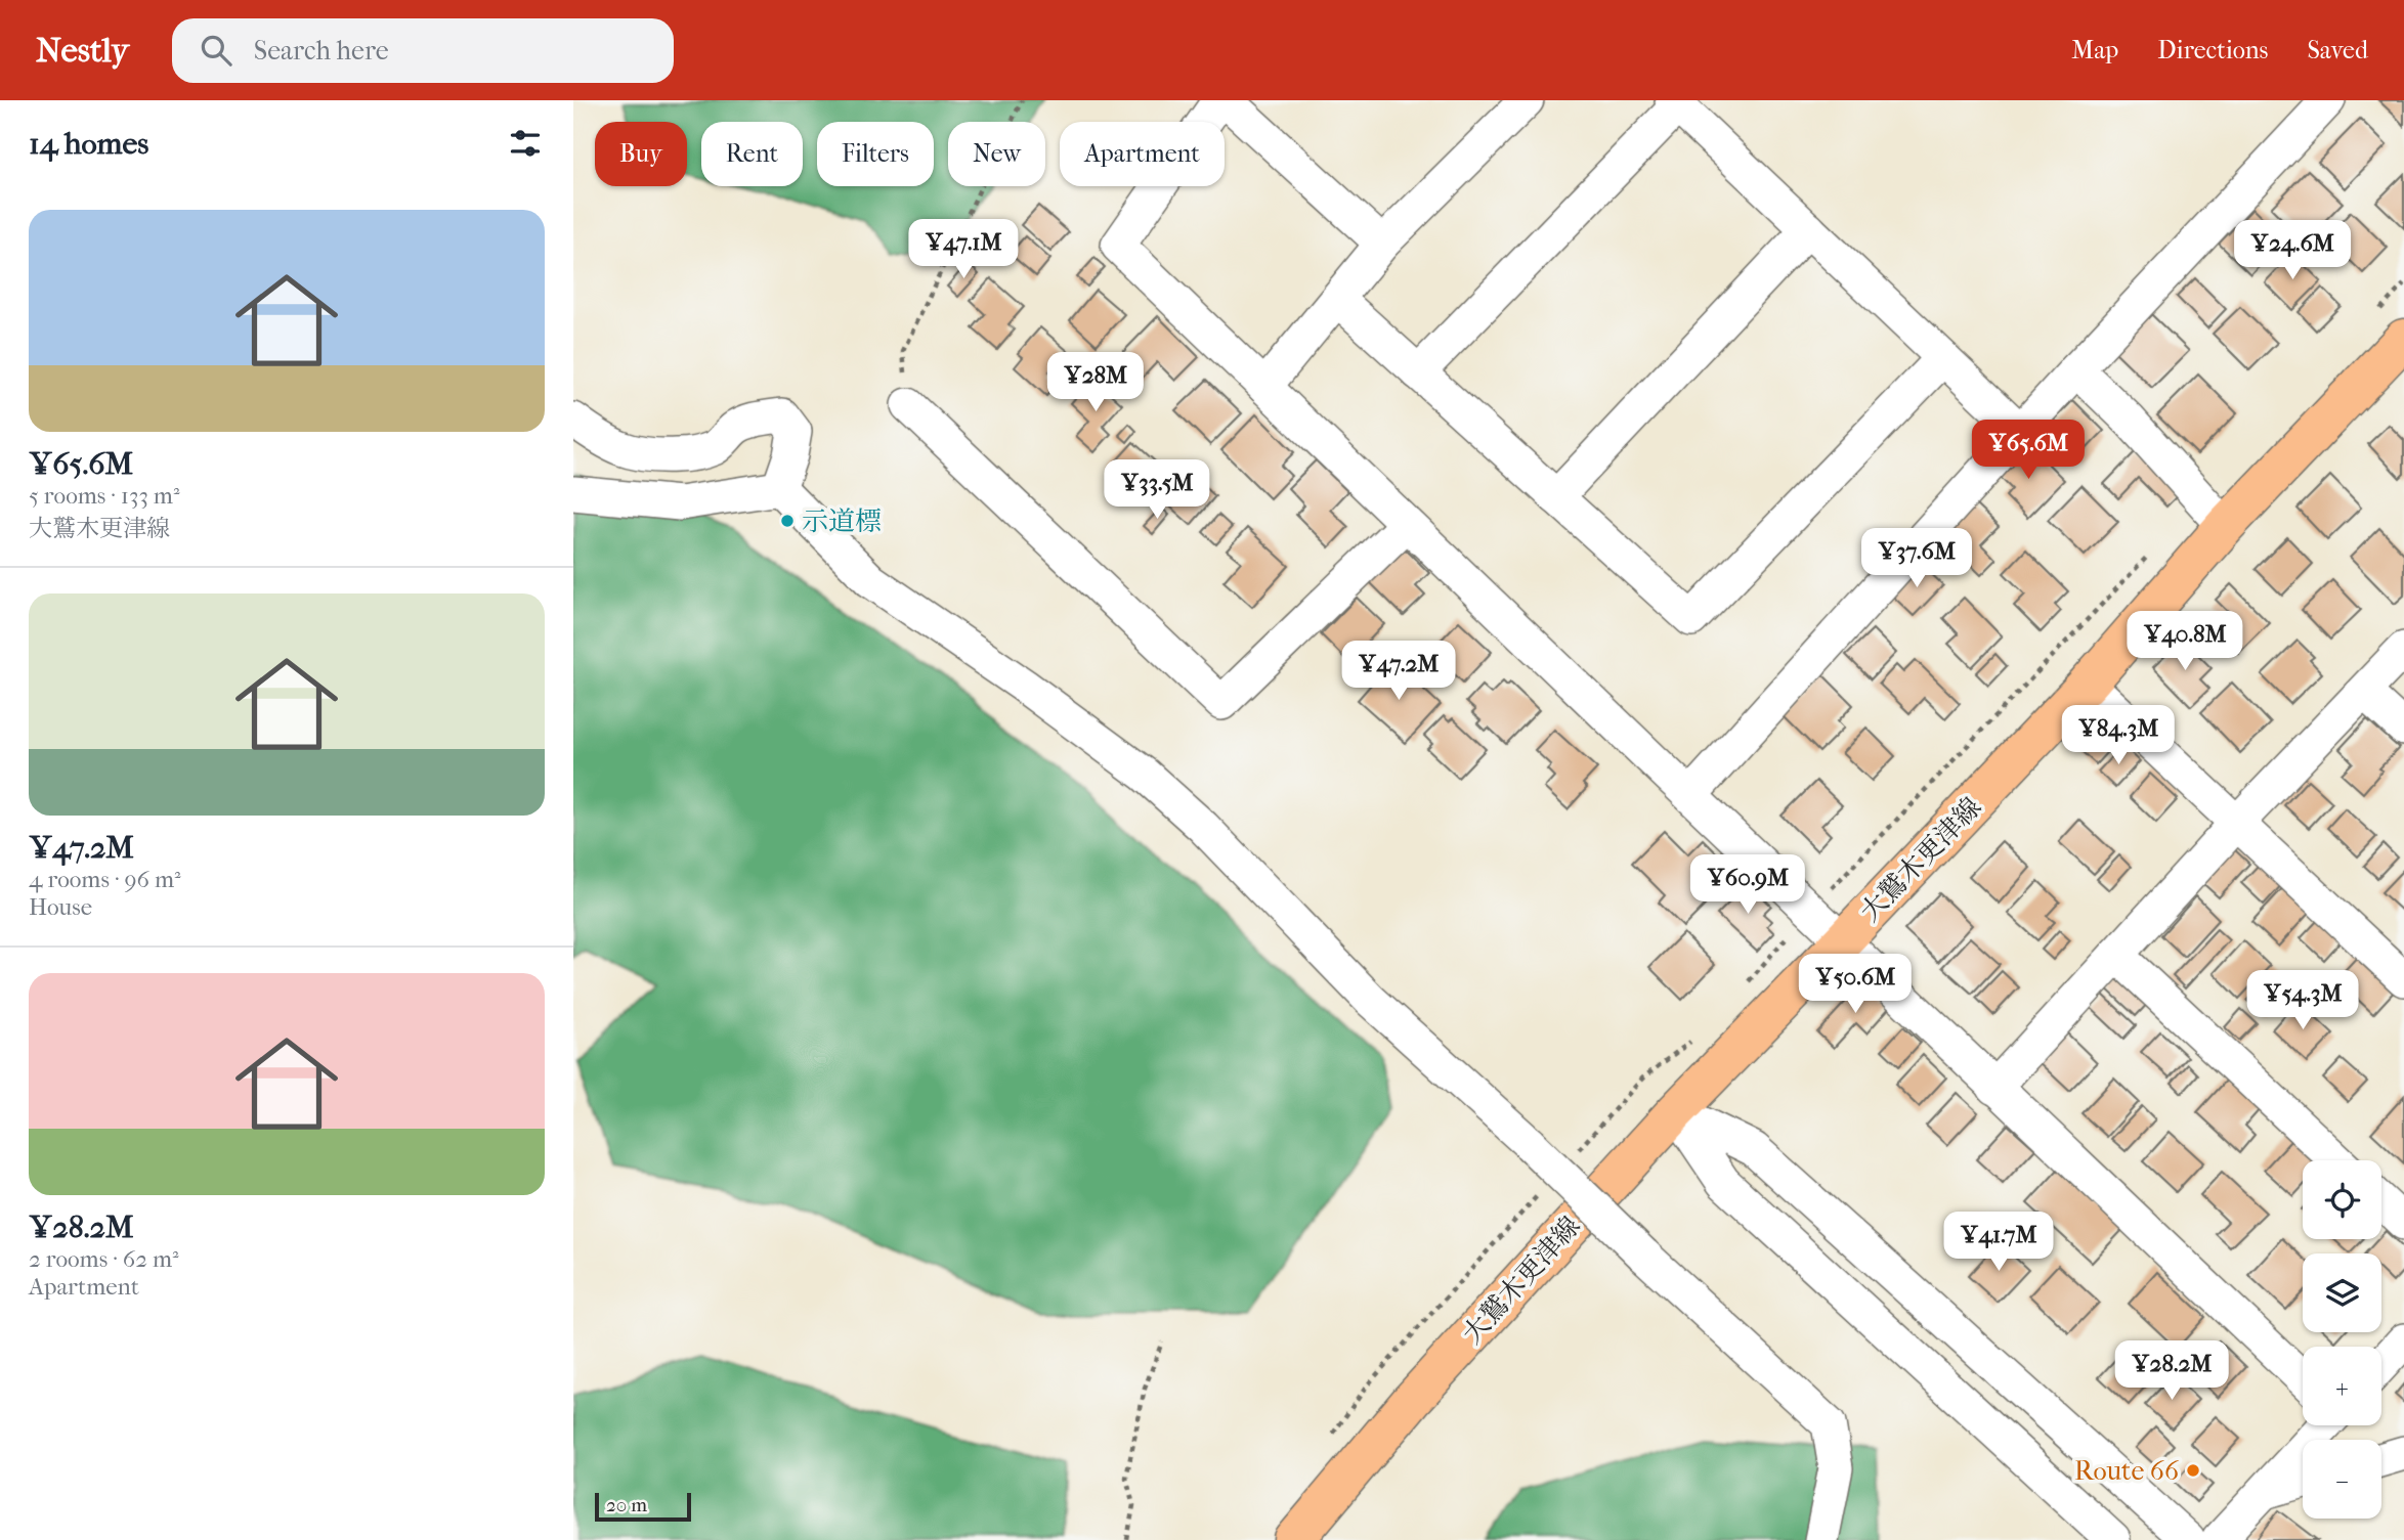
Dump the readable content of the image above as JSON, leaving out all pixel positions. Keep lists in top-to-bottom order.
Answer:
{
  "streets": {
    "main road": ["大鷲木更津線"]
  },
  "places": ["示道標", "Route 66"],
  "scale_bar": "20 m",
  "page": {
    "header": "Nestly",
    "search": "Search here",
    "nav": ["Map", "Directions", "Saved"],
    "heading": "14 homes",
    "chip": [
      "Buy",
      "Rent",
      "Filters",
      "New",
      "Apartment"
    ],
    "list": [
      {
        "name": "¥65.6M",
        "note": "5 rooms · 133 m² · 大鷲木更津線"
      },
      {
        "name": "¥47.2M",
        "note": "4 rooms · 96 m² · House"
      },
      {
        "name": "¥28.2M",
        "note": "2 rooms · 62 m² · Apartment"
      }
    ],
    "price": [
      "¥47.1M",
      "¥24.6M",
      "¥28M",
      "¥65.6M",
      "¥33.5M",
      "¥37.6M",
      "¥40.8M",
      "¥47.2M",
      "¥84.3M",
      "¥60.9M",
      "¥50.6M",
      "¥54.3M",
      "¥41.7M",
      "¥28.2M"
    ],
    "map_buttons": ["+", "−"],
    "scale": "20 m"
  }
}
